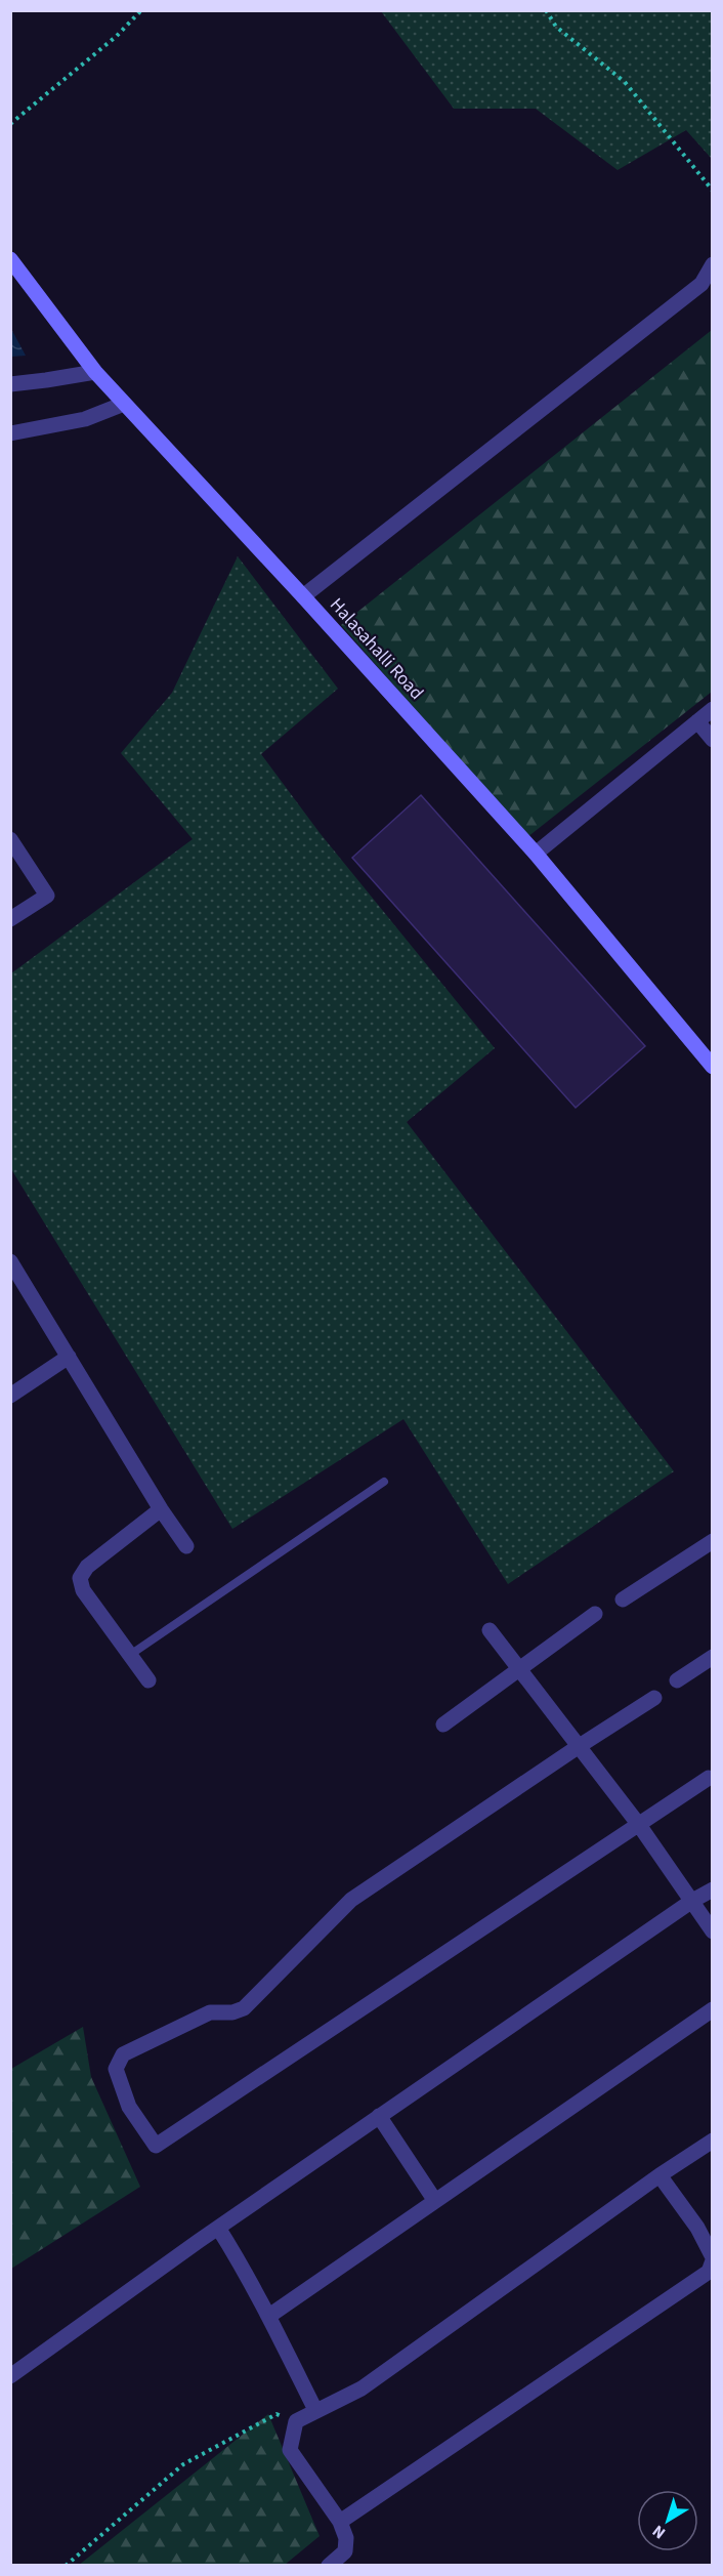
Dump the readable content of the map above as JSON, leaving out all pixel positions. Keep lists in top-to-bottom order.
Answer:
{
  "streets": {
    "main road": ["Halasahalli Road"]
  },
  "north": "bottom left"
}
